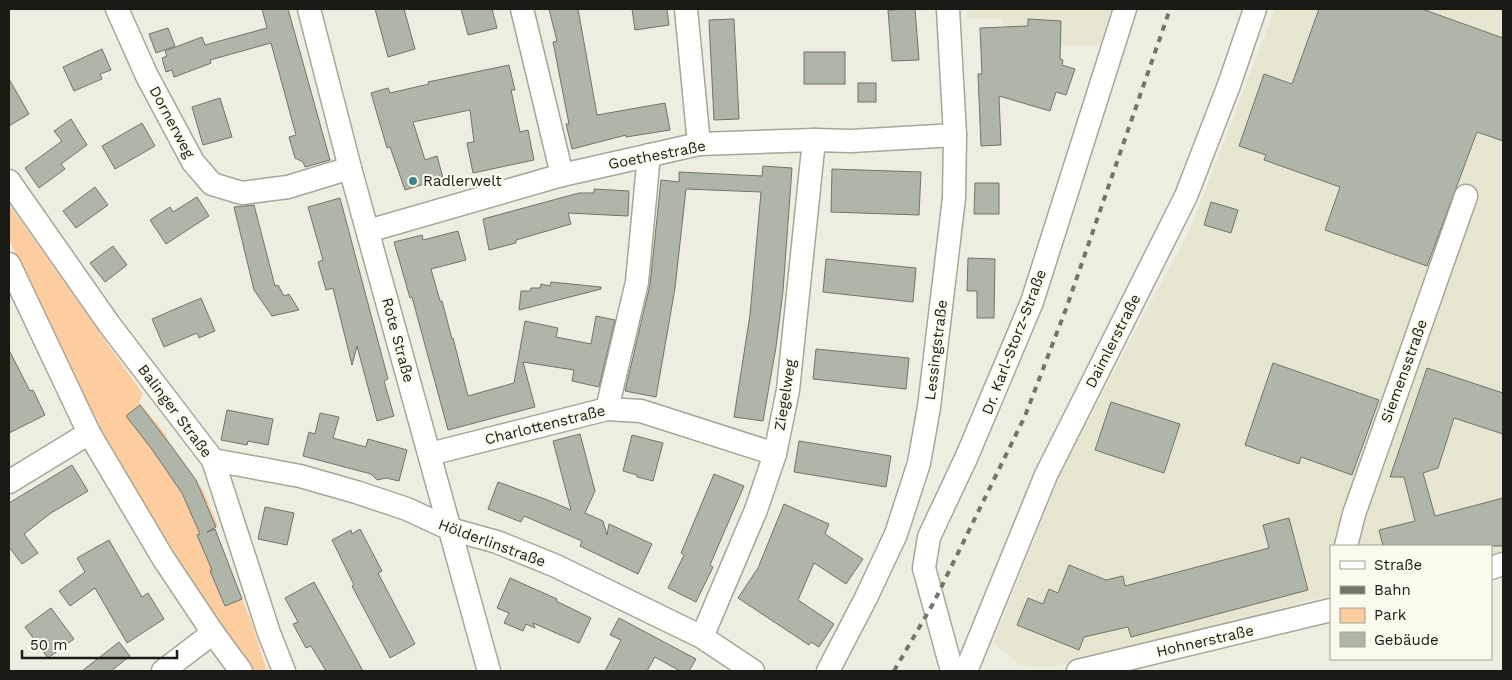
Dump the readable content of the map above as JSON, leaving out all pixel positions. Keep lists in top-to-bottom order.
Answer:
{
  "streets": {
    "street": [
      "Dornerweg",
      "Goethestraße",
      "Rote Straße",
      "Daimlerstraße",
      "Dr. Karl-Storz-Straße",
      "Lessingstraße",
      "Siemensstraße",
      "Ziegelweg",
      "Balinger Straße",
      "Charlottenstraße",
      "Hölderlinstraße",
      "Hohnerstraße"
    ]
  },
  "crossings": [
    ["Dornerweg", "Rote Straße"],
    ["Goethestraße", "Rote Straße"],
    ["Goethestraße", "Lessingstraße"],
    ["Goethestraße", "Ziegelweg"],
    ["Rote Straße", "Charlottenstraße"],
    ["Rote Straße", "Hölderlinstraße"],
    ["Ziegelweg", "Charlottenstraße"],
    ["Ziegelweg", "Hölderlinstraße"],
    ["Balinger Straße", "Hölderlinstraße"]
  ],
  "places": ["Radlerwelt"],
  "legend": [
    "Straße",
    "Bahn",
    "Park",
    "Gebäude"
  ],
  "scale_bar": "50 m"
}
